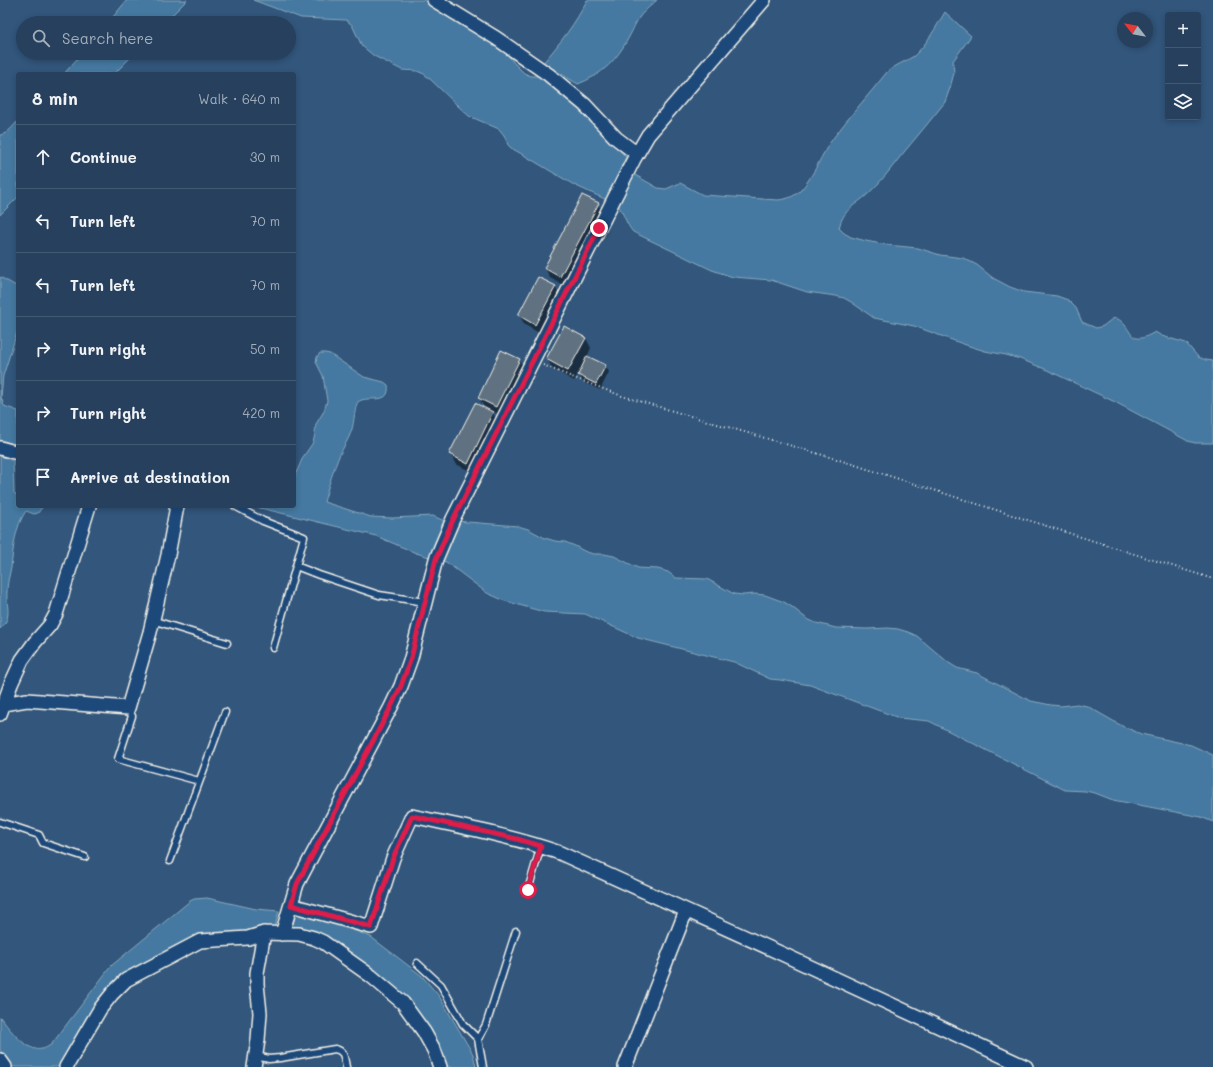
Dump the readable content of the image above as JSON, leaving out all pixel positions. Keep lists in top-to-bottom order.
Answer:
{
  "north": "top left",
  "page": {
    "map_buttons": ["+", "−"],
    "search": "Search here",
    "heading": ["8 min", "Walk · 640 m"],
    "list": [
      ["Continue", "30 m"],
      ["Turn left", "70 m"],
      ["Turn left", "70 m"],
      ["Turn right", "50 m"],
      ["Turn right", "420 m"],
      "Arrive at destination"
    ]
  }
}
